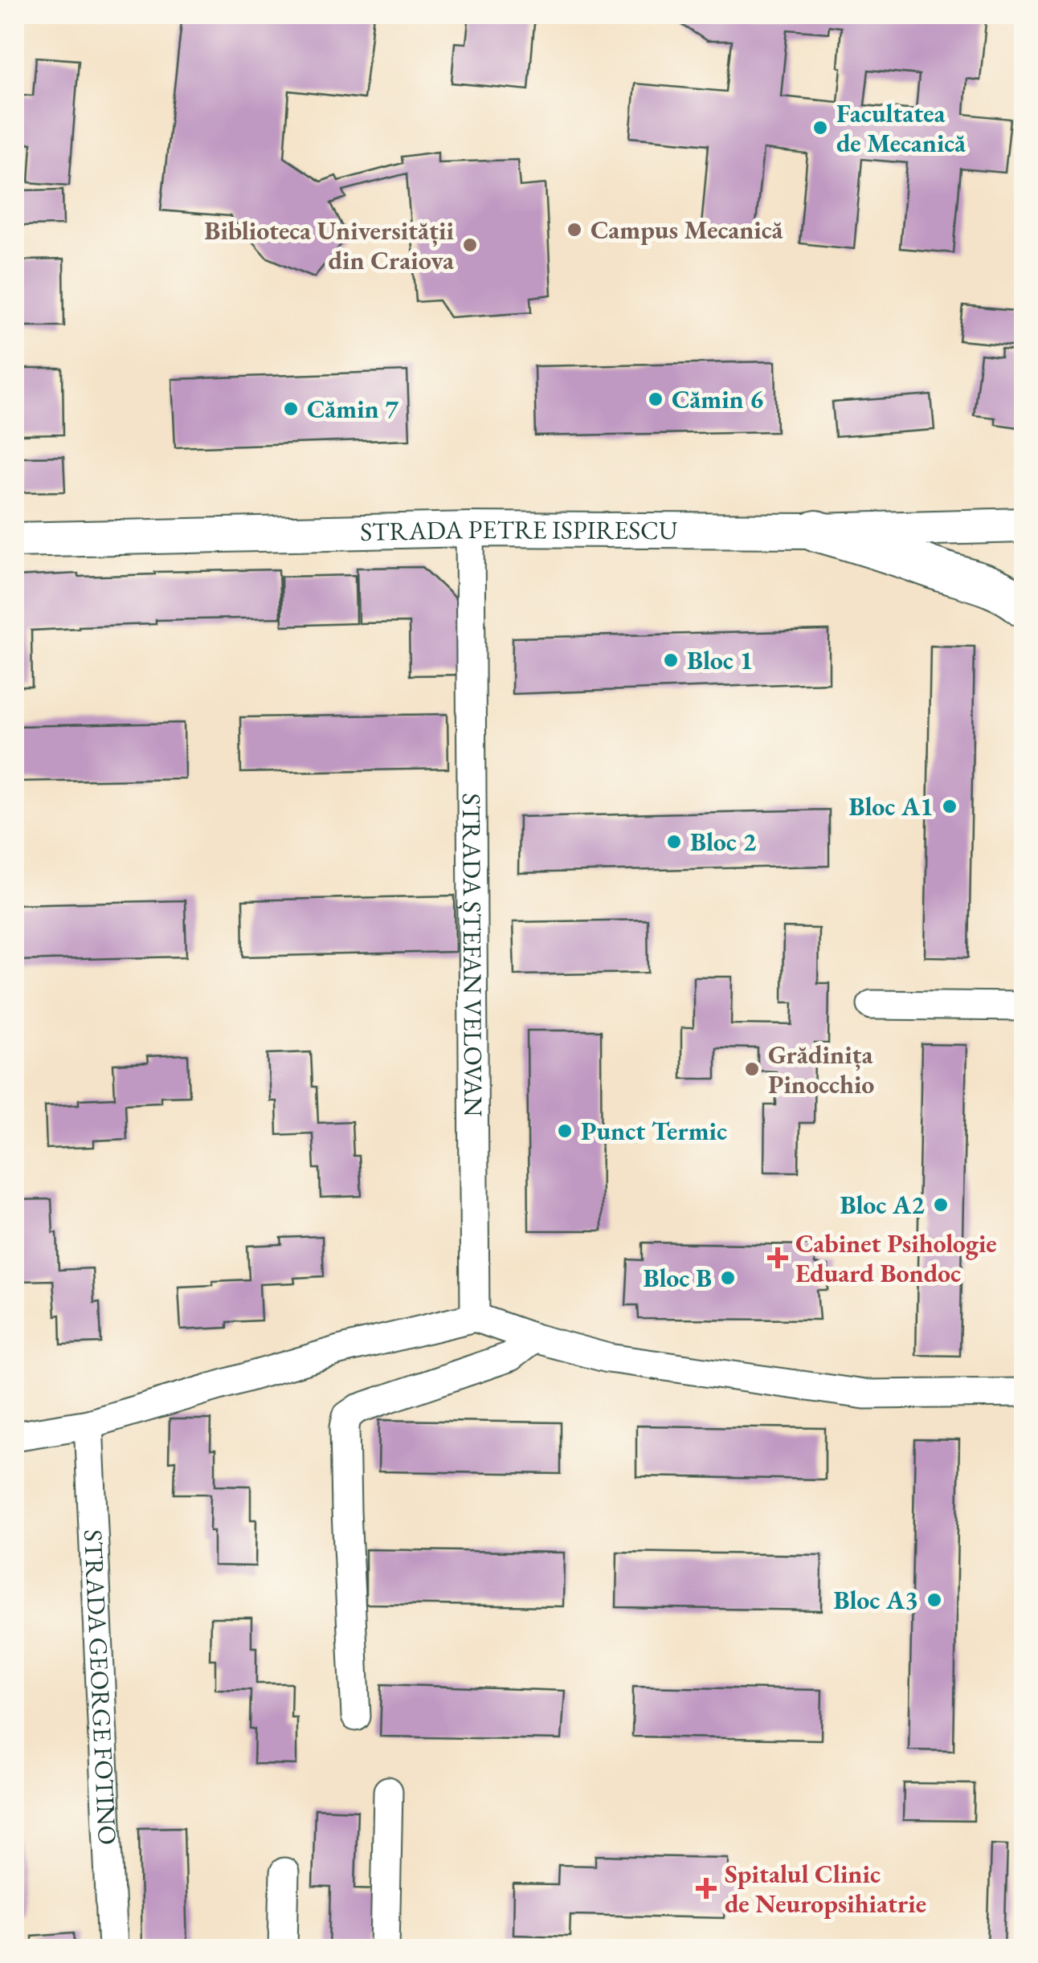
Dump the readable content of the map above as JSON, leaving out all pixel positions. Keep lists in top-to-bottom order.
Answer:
{
  "streets": {
    "street": ["STRADA PETRE ISPIRESCU", "STRADA ȘTEFAN VELOVAN", "STRADA GEORGE FOTINO"]
  },
  "crossings": [
    ["STRADA PETRE ISPIRESCU", "STRADA ȘTEFAN VELOVAN"]
  ],
  "places": {
    "other": [
      "Facultatea de Mecanică",
      "Campus Mecanică",
      "Biblioteca Universității din Craiova",
      "Cămin 6",
      "Cămin 7",
      "Bloc 1",
      "Bloc A1",
      "Bloc 2",
      "Grădinița Pinocchio",
      "Punct Termic",
      "Bloc A2",
      "Bloc B",
      "Bloc A3"
    ],
    "health": ["Cabinet Psihologie Eduard Bondoc", "Spitalul Clinic de Neuropsihiatrie"]
  }
}
